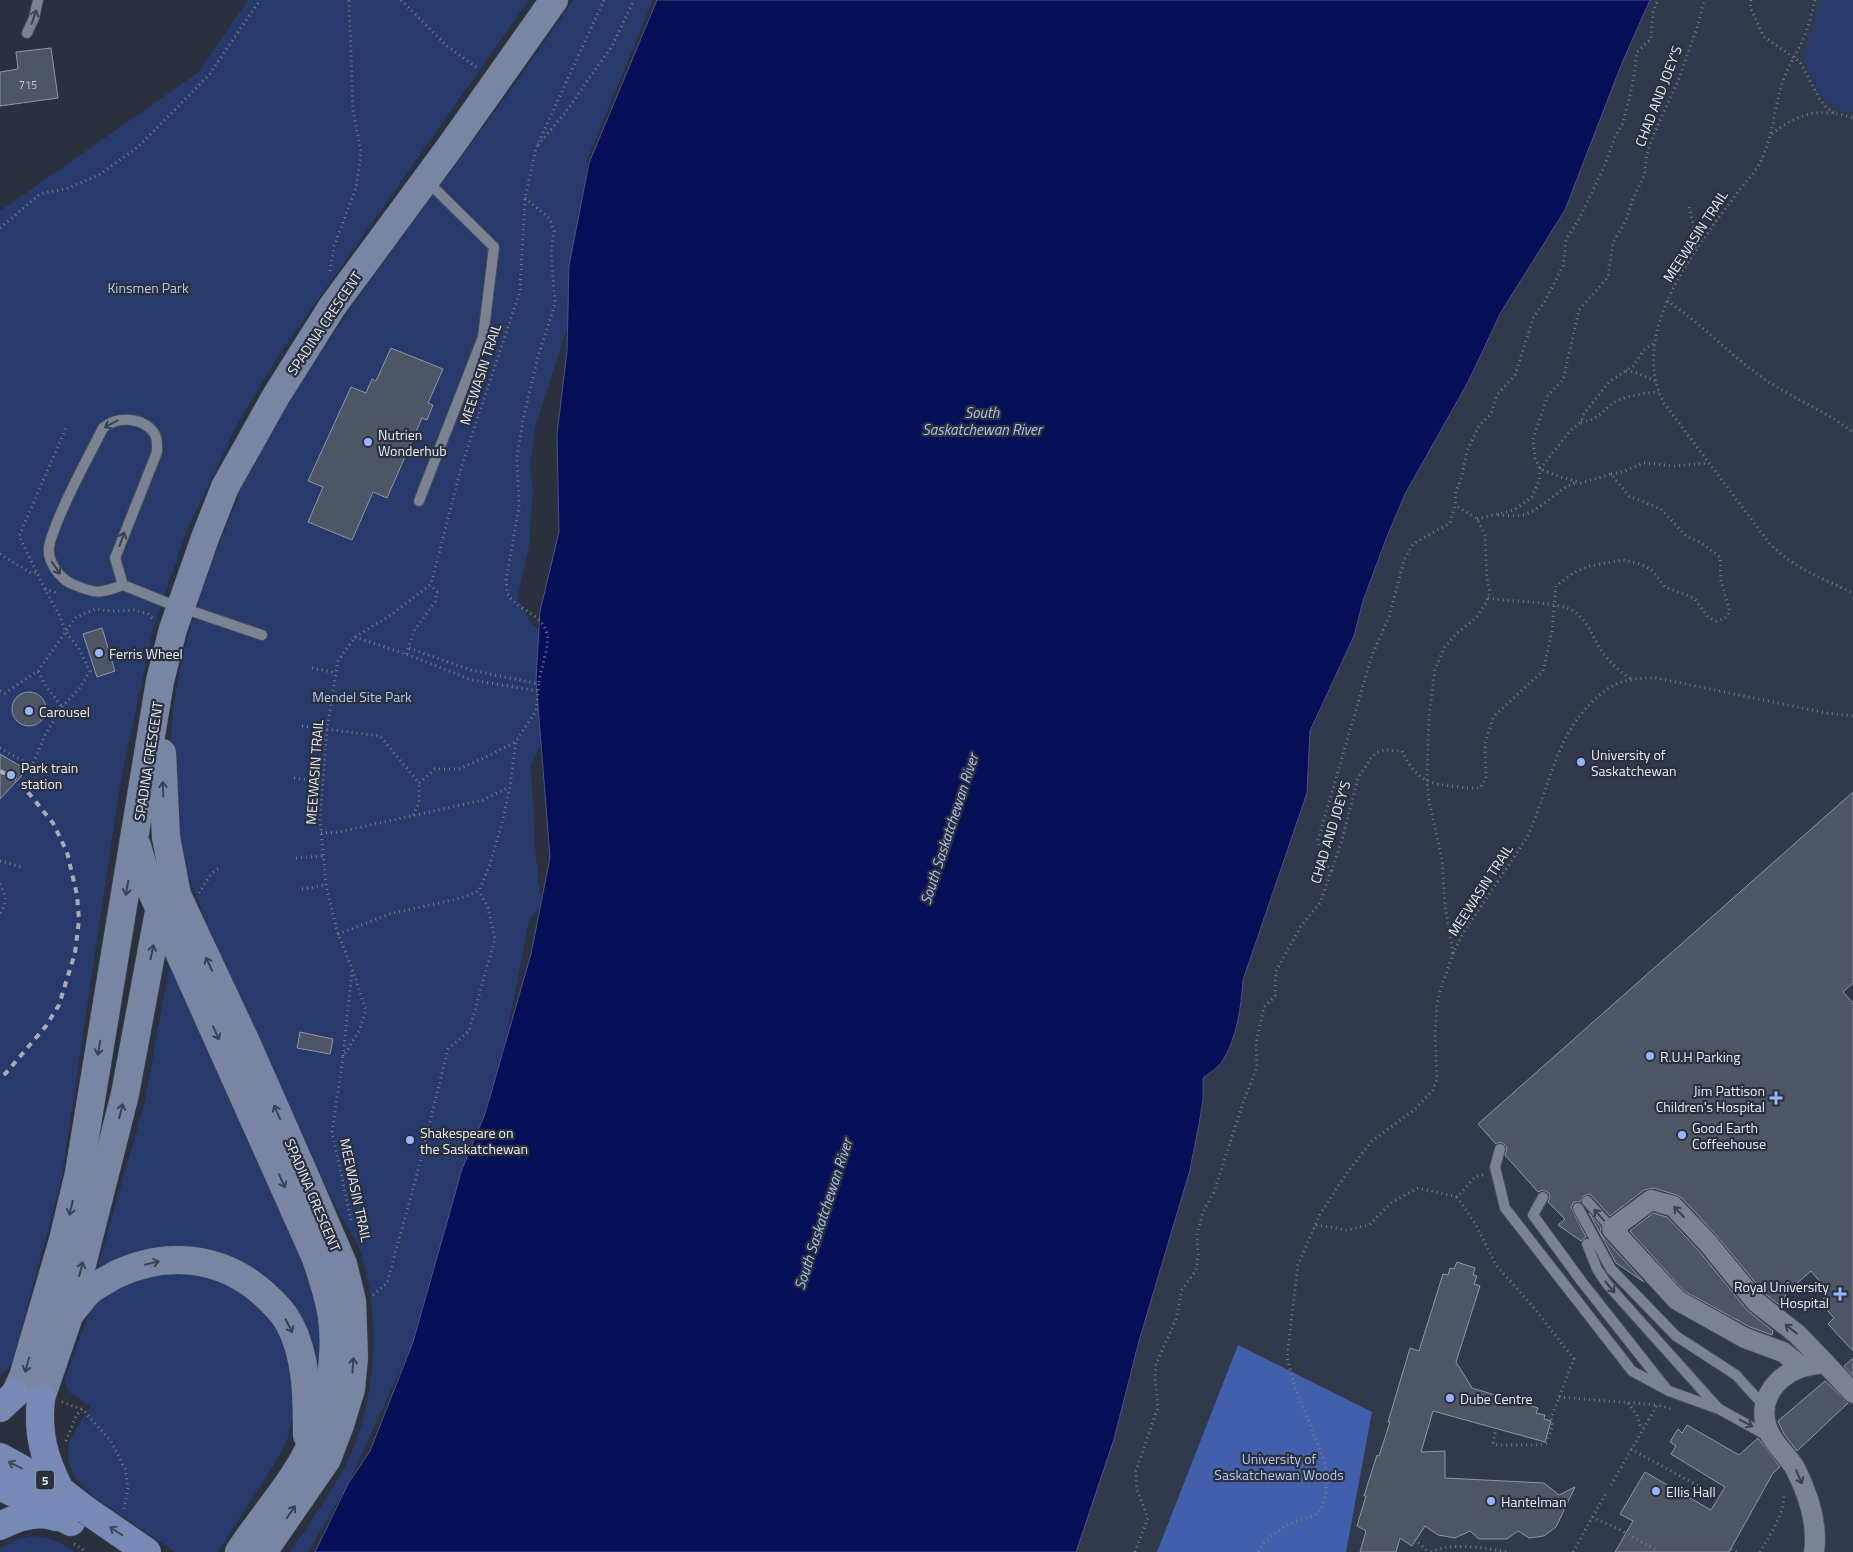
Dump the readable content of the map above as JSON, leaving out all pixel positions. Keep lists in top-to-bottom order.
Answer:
{
  "streets": {
    "main road": ["5"],
    "street": ["SPADINA CRESCENT"],
    "path": ["CHAD AND JOEY'S", "MEEWASIN TRAIL"]
  },
  "water": ["South Saskatchewan River"],
  "parks": ["Kinsmen Park", "Mendel Site Park", "University of Saskatchewan Woods"],
  "places": {
    "other": [
      "Nutrien Wonderhub",
      "Ferris Wheel",
      "Carousel",
      "University of Saskatchewan",
      "Park train station",
      "R.U.H Parking",
      "Good Earth Coffeehouse",
      "Shakespeare on the Saskatchewan",
      "Dube Centre",
      "Ellis Hall",
      "Hantelman"
    ],
    "health": ["Jim Pattison Children's Hospital", "Royal University Hospital"]
  },
  "house_numbers": ["715"]
}
